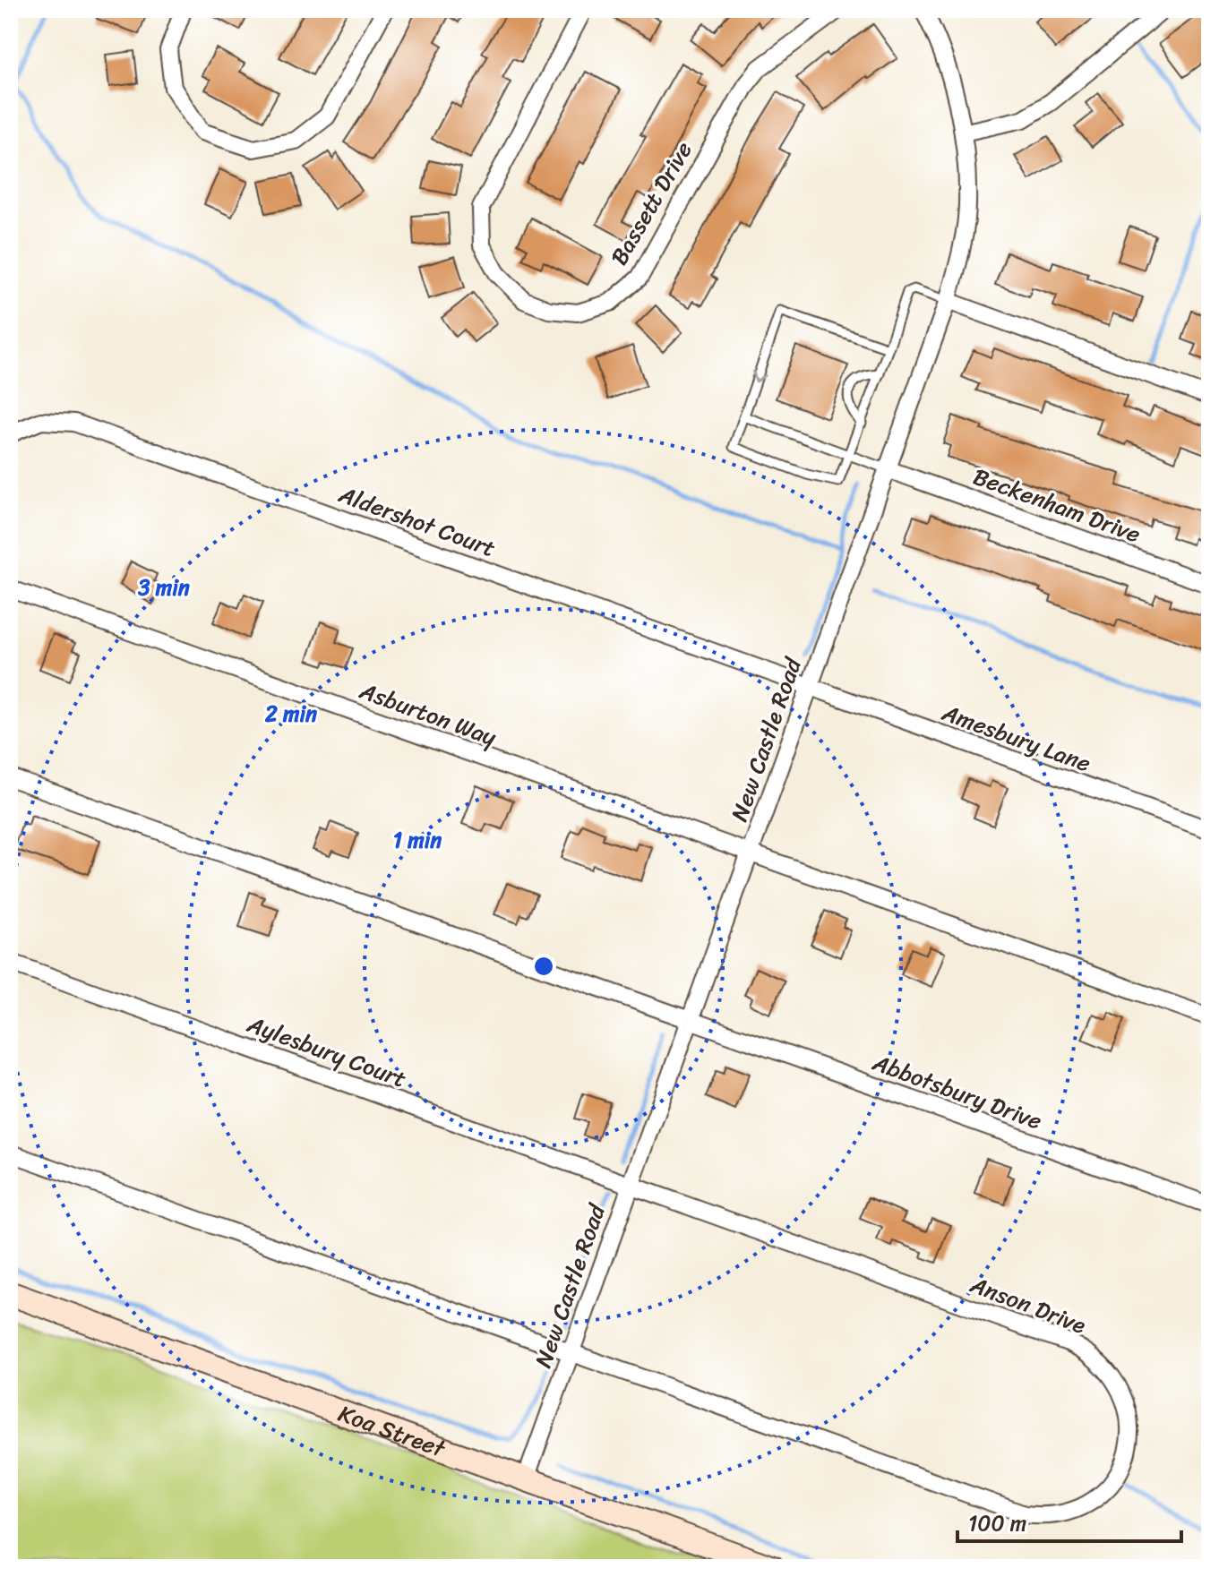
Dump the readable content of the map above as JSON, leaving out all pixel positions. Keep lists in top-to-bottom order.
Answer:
{
  "streets": {
    "main road": ["Koa Street"],
    "street": [
      "Bassett Drive",
      "Beckenham Drive",
      "Aldershot Court",
      "Asburton Way",
      "Amesbury Lane",
      "New Castle Road",
      "Aylesbury Court",
      "Abbotsbury Drive",
      "Anson Drive"
    ]
  },
  "crossings": [
    ["Beckenham Drive", "New Castle Road"],
    ["Aldershot Court", "Amesbury Lane"],
    ["Aldershot Court", "New Castle Road"],
    ["Asburton Way", "New Castle Road"],
    ["Amesbury Lane", "New Castle Road"],
    ["New Castle Road", "Aylesbury Court"],
    ["New Castle Road", "Abbotsbury Drive"],
    ["New Castle Road", "Anson Drive"],
    ["New Castle Road", "Koa Street"],
    ["Aylesbury Court", "Anson Drive"]
  ],
  "scale_bar": "100 m",
  "rings": ["3 min", "2 min", "1 min"]
}
